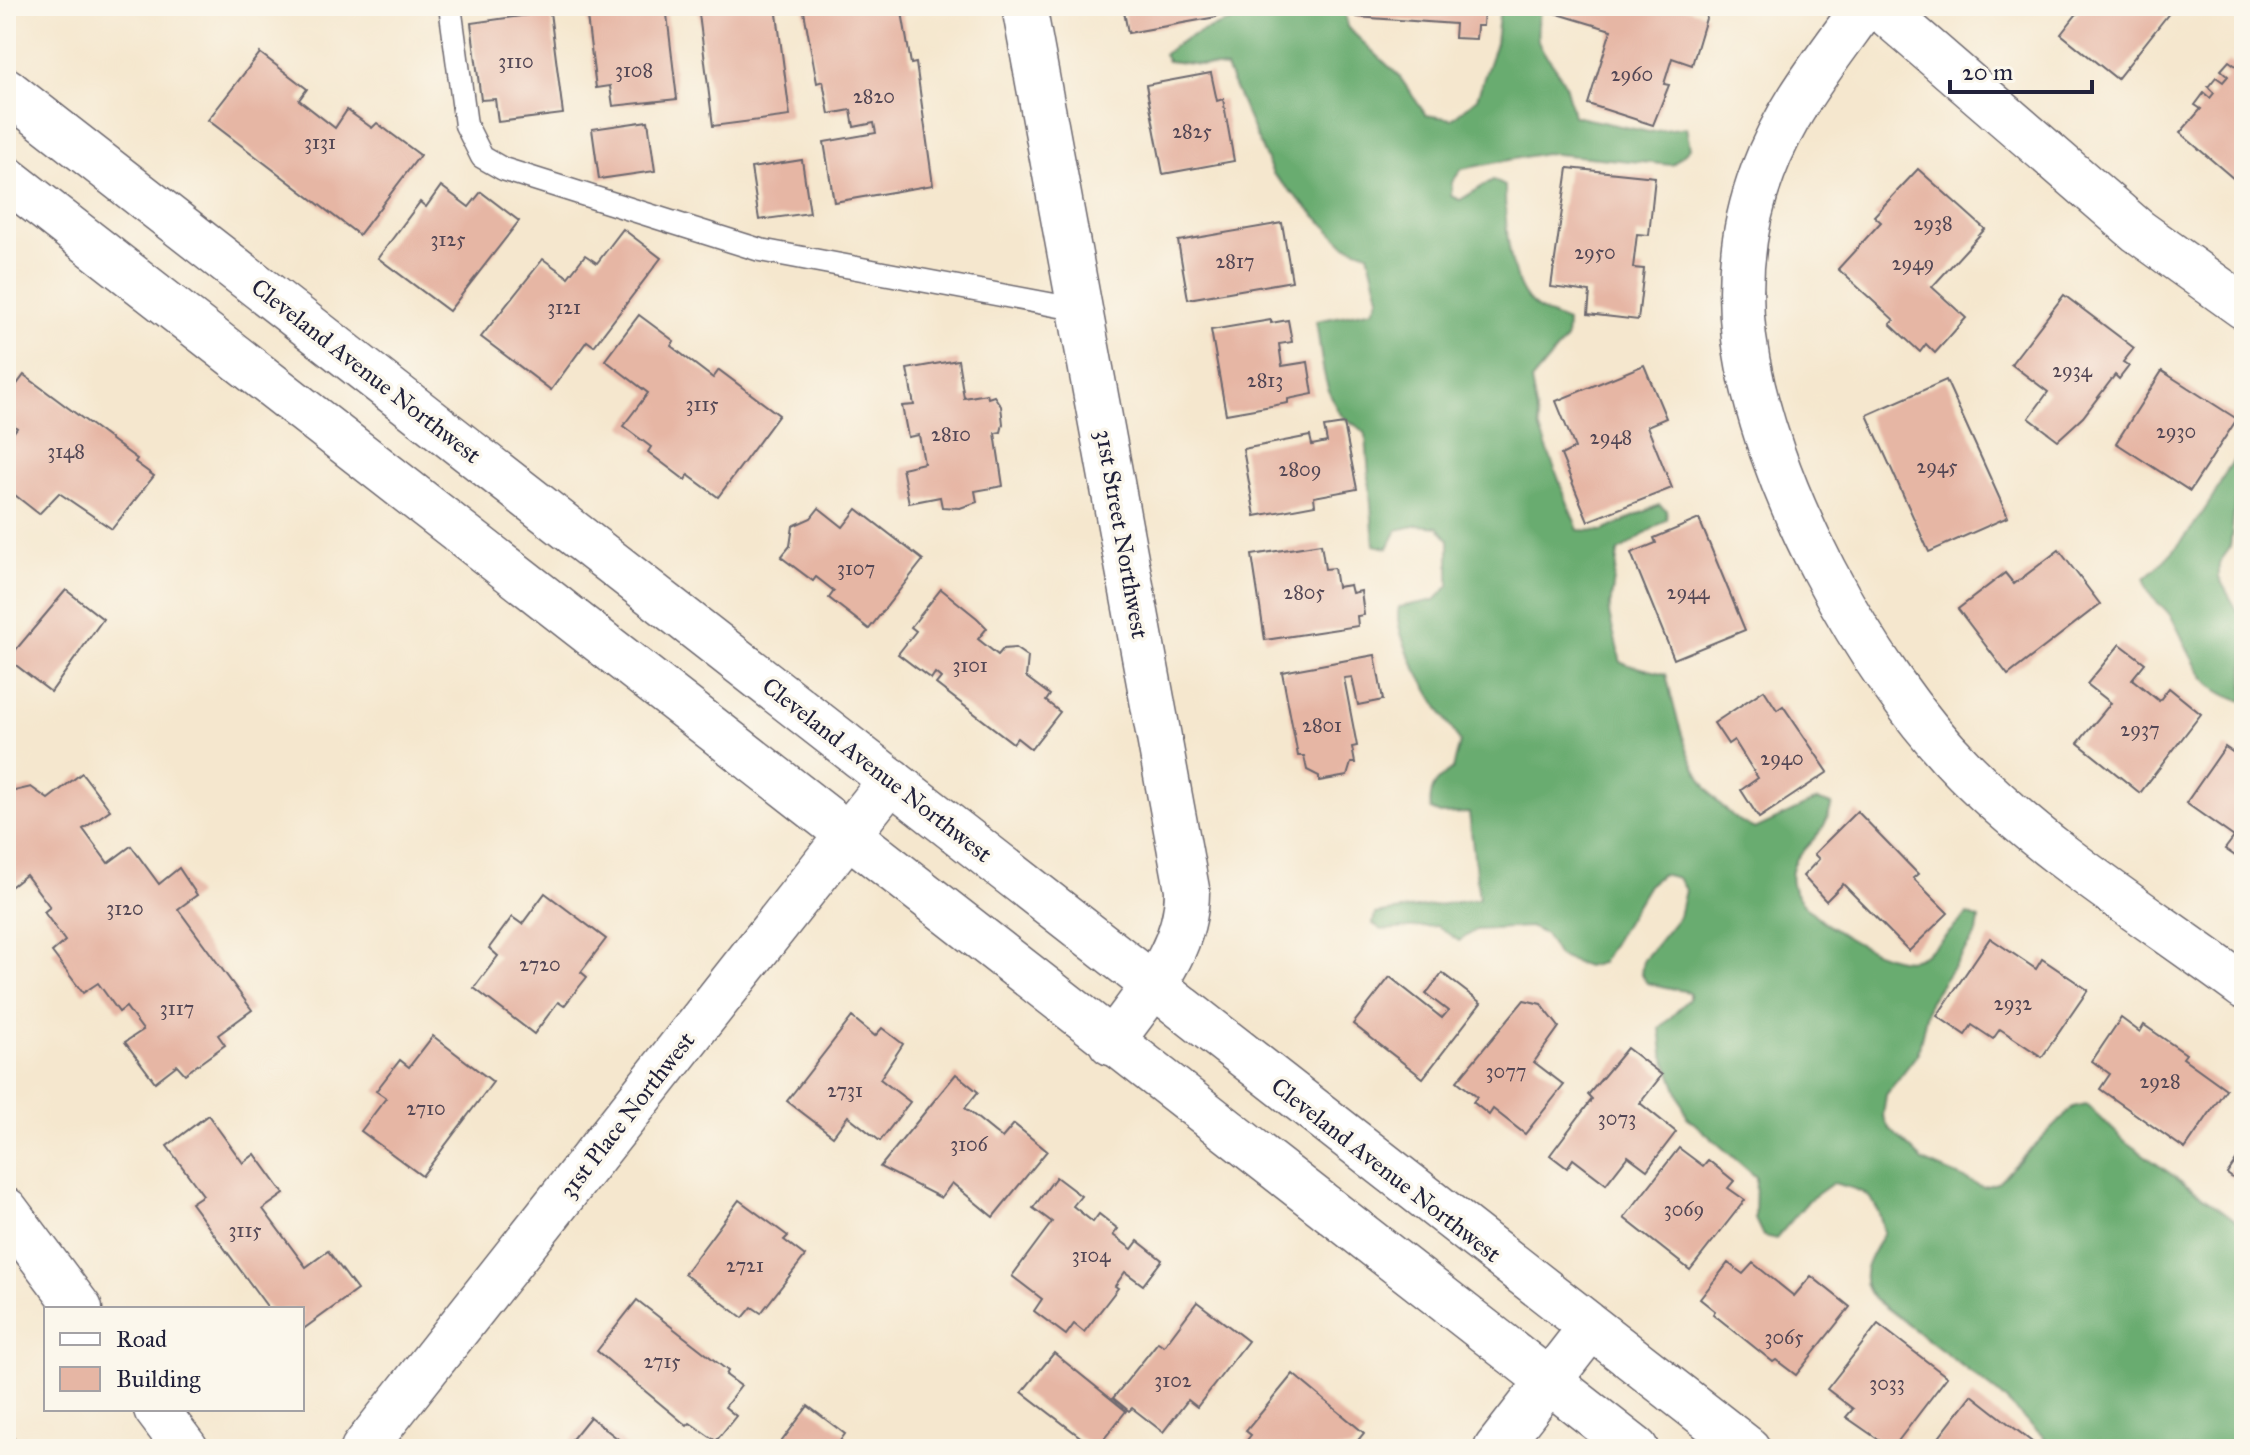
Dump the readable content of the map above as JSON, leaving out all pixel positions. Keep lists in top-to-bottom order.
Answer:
{
  "streets": {
    "main road": ["Cleveland Avenue Northwest", "31st Street Northwest", "31st Place Northwest"]
  },
  "crossings": [
    ["Cleveland Avenue Northwest", "31st Street Northwest"],
    ["Cleveland Avenue Northwest", "31st Place Northwest"]
  ],
  "house_numbers": [
    "3110",
    "3108",
    "2960",
    "2820",
    "2825",
    "3131",
    "2938",
    "3125",
    "2950",
    "2817",
    "2949",
    "3121",
    "2934",
    "2813",
    "3115",
    "2930",
    "2810",
    "2948",
    "3148",
    "2945",
    "2809",
    "3107",
    "2805",
    "2944",
    "3101",
    "2801",
    "2937",
    "2940",
    "3120",
    "2720",
    "2932",
    "3117",
    "3077",
    "2928",
    "2731",
    "2710",
    "3073",
    "3106",
    "3069",
    "3115",
    "3104",
    "2721",
    "3065",
    "2715",
    "3102",
    "3033"
  ],
  "legend": ["Road", "Building"],
  "scale_bar": "20 m"
}
